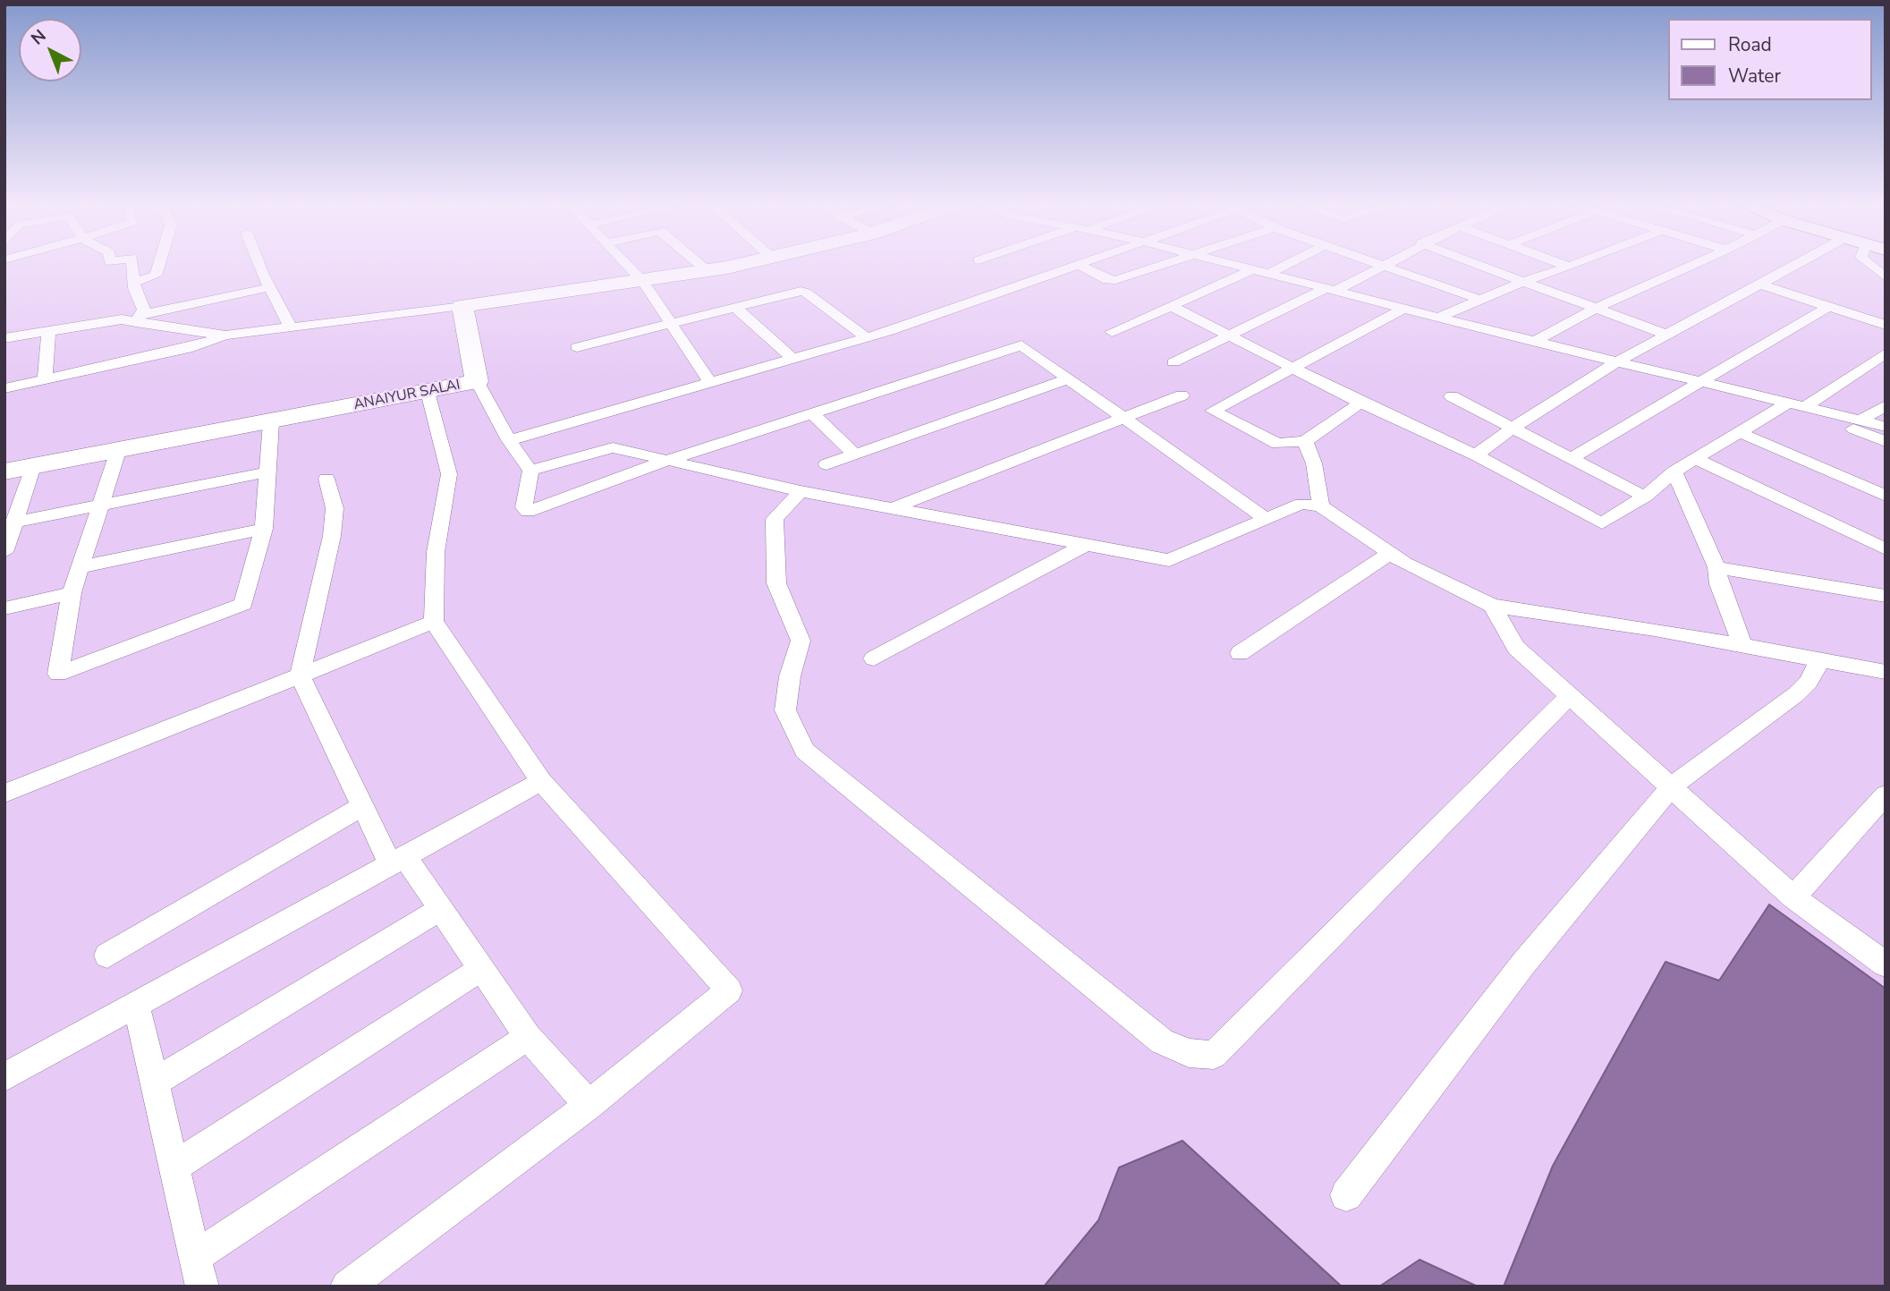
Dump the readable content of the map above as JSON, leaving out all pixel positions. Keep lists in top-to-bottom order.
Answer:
{
  "streets": {
    "main road": ["ANAIYUR SALAI"]
  },
  "legend": ["Road", "Water"],
  "north": "top left"
}
